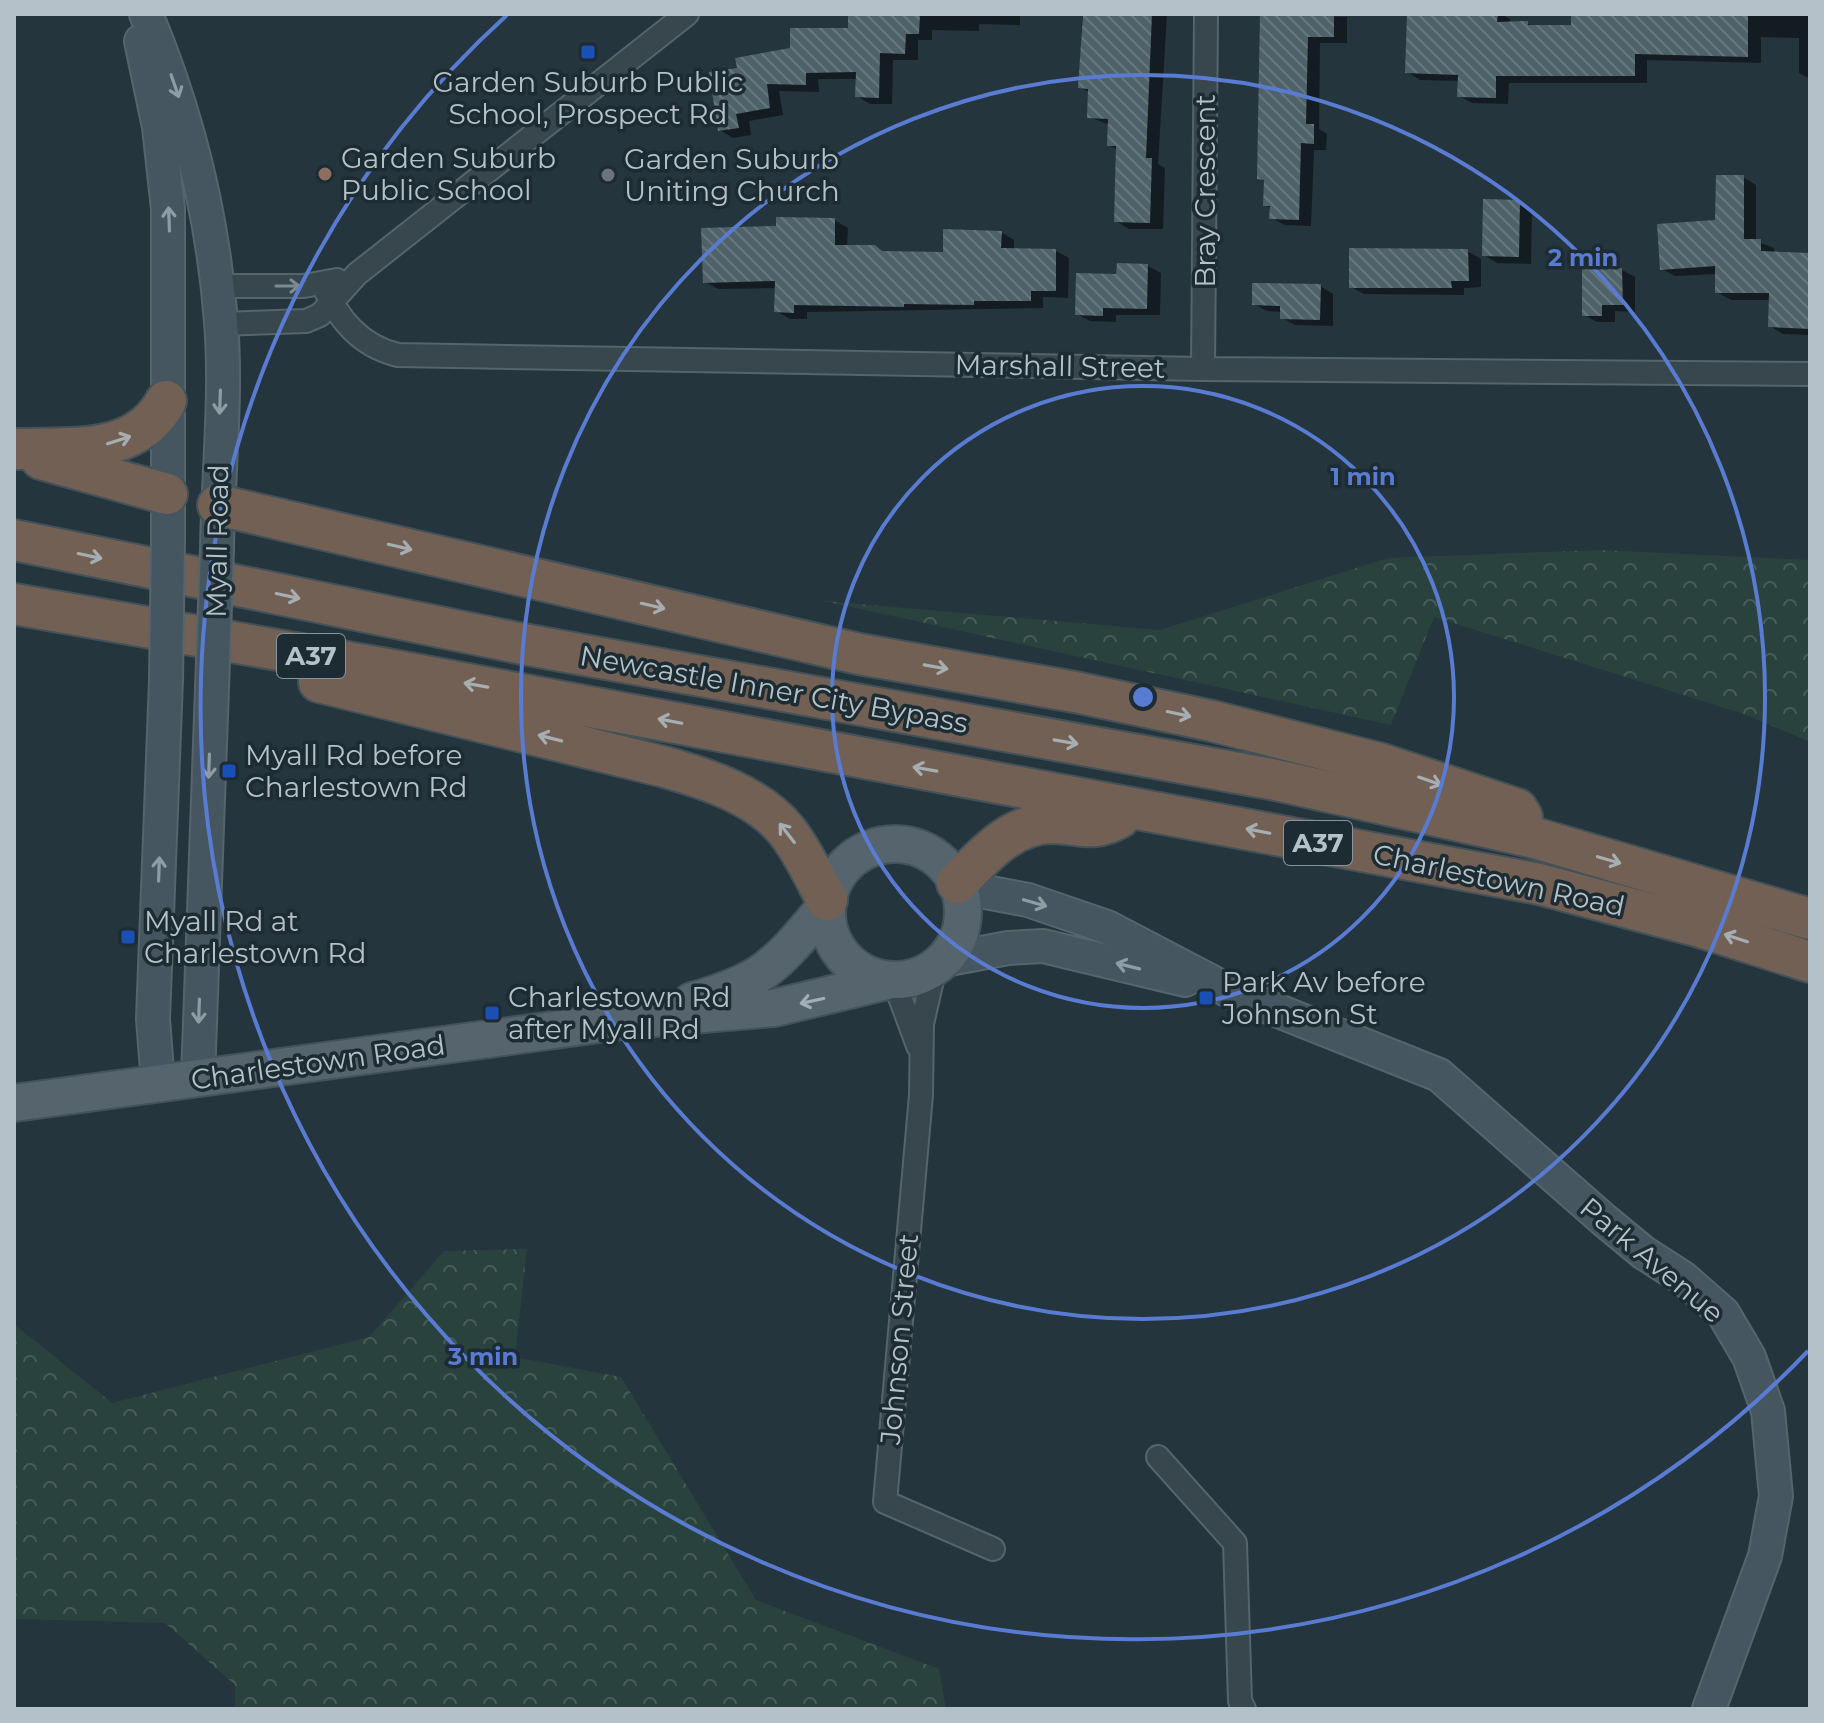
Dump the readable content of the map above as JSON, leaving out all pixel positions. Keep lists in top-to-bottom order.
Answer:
{
  "streets": {
    "highway": ["A37", "Newcastle Inner City Bypass", "Charlestown Road"],
    "main road": ["Myall Road", "Park Avenue"],
    "street": ["Bray Crescent", "Marshall Street", "Johnson Street"]
  },
  "crossings": [
    ["Bray Crescent", "Marshall Street"],
    ["Myall Road", "Charlestown Road"],
    ["Newcastle Inner City Bypass", "Charlestown Road"],
    ["Charlestown Road", "Park Avenue"],
    ["Charlestown Road", "Johnson Street"],
    ["Park Avenue", "Johnson Street"]
  ],
  "places": {
    "transit": [
      "Garden Suburb Public School, Prospect Rd",
      "Myall Rd before Charlestown Rd",
      "Myall Rd at Charlestown Rd",
      "Park Av before Johnson St",
      "Charlestown Rd after Myall Rd"
    ],
    "other": ["Garden Suburb Public School", "Garden Suburb Uniting Church"]
  },
  "rings": ["2 min", "1 min", "3 min"]
}
